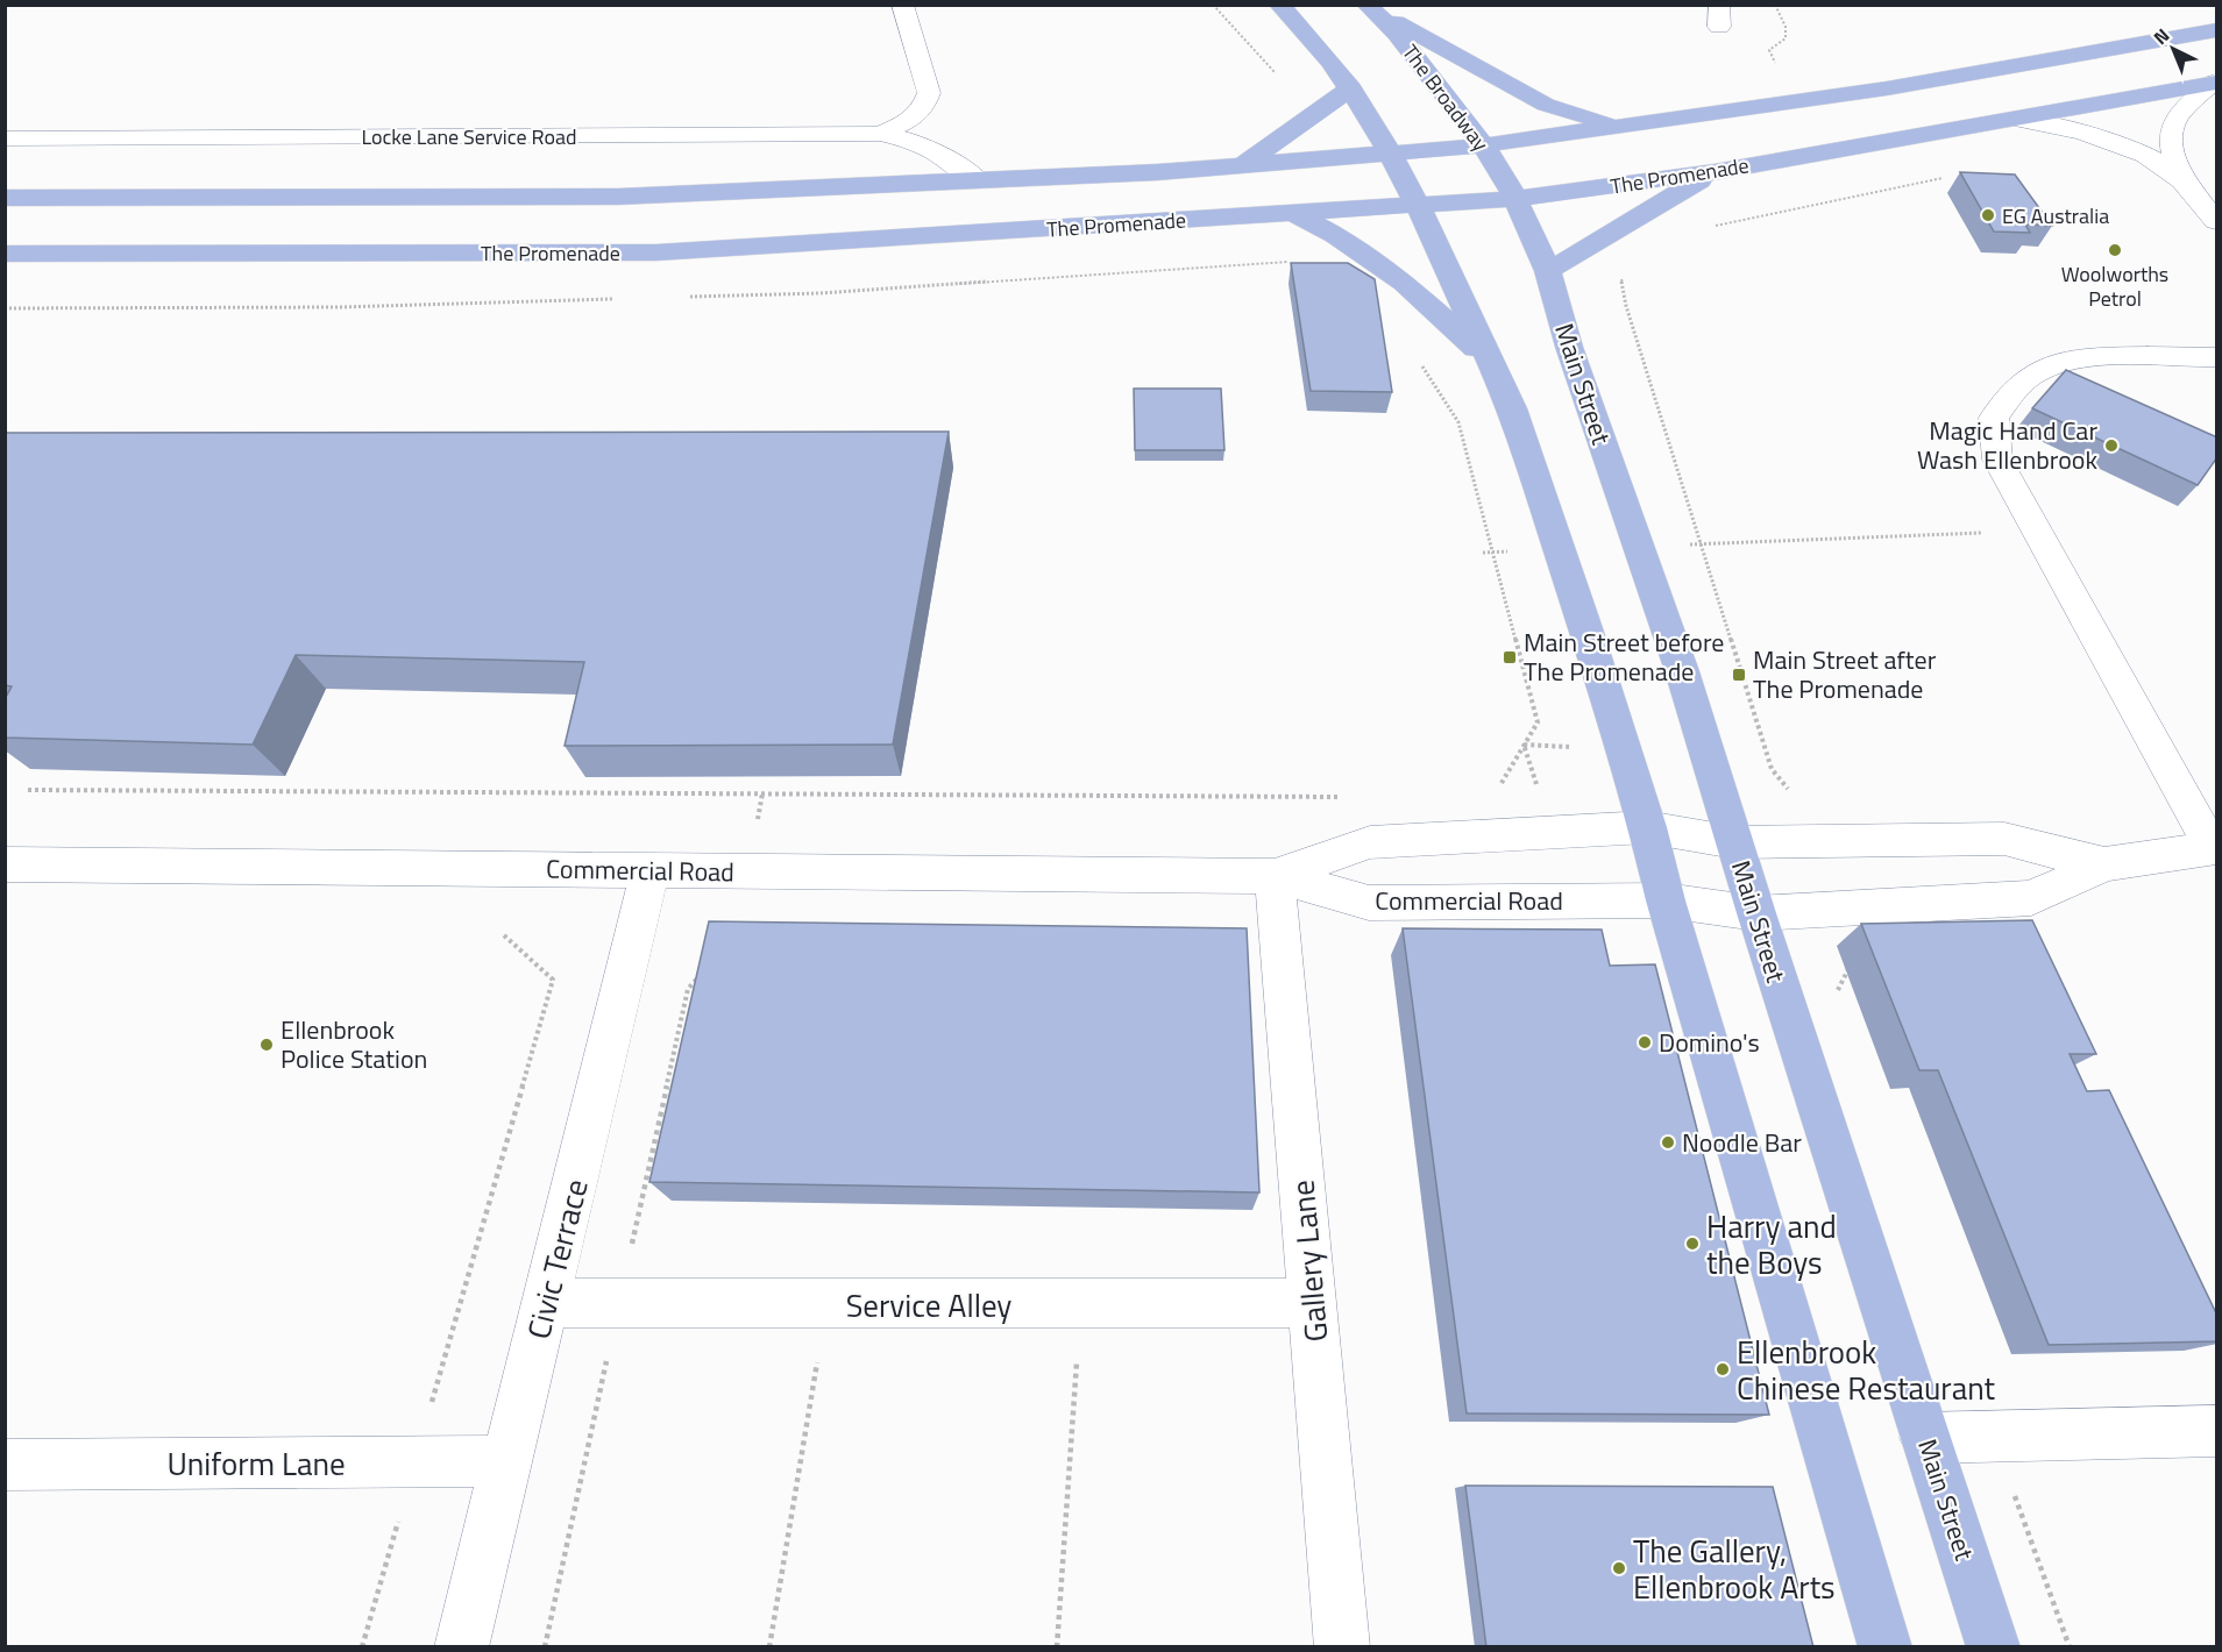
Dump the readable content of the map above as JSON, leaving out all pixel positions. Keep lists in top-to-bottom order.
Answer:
{
  "streets": {
    "main road": ["The Broadway", "The Promenade", "Main Street"],
    "street": [
      "Locke Lane Service Road",
      "Commercial Road",
      "Civic Terrace",
      "Gallery Lane",
      "Service Alley",
      "Uniform Lane"
    ]
  },
  "crossings": [
    ["The Broadway", "The Promenade"],
    ["The Broadway", "Main Street"],
    ["Locke Lane Service Road", "The Promenade"],
    ["The Promenade", "Main Street"],
    ["Main Street", "Commercial Road"],
    ["Commercial Road", "Civic Terrace"],
    ["Commercial Road", "Gallery Lane"],
    ["Civic Terrace", "Service Alley"],
    ["Civic Terrace", "Uniform Lane"],
    ["Gallery Lane", "Service Alley"]
  ],
  "places": {
    "other": [
      "EG Australia",
      "Woolworths Petrol",
      "Magic Hand Car Wash Ellenbrook",
      "Domino's",
      "Ellenbrook Police Station",
      "Noodle Bar",
      "Harry and the Boys",
      "Ellenbrook Chinese Restaurant",
      "The Gallery, Ellenbrook Arts"
    ],
    "transit": ["Main Street before The Promenade", "Main Street after The Promenade"]
  },
  "north": "top left"
}
